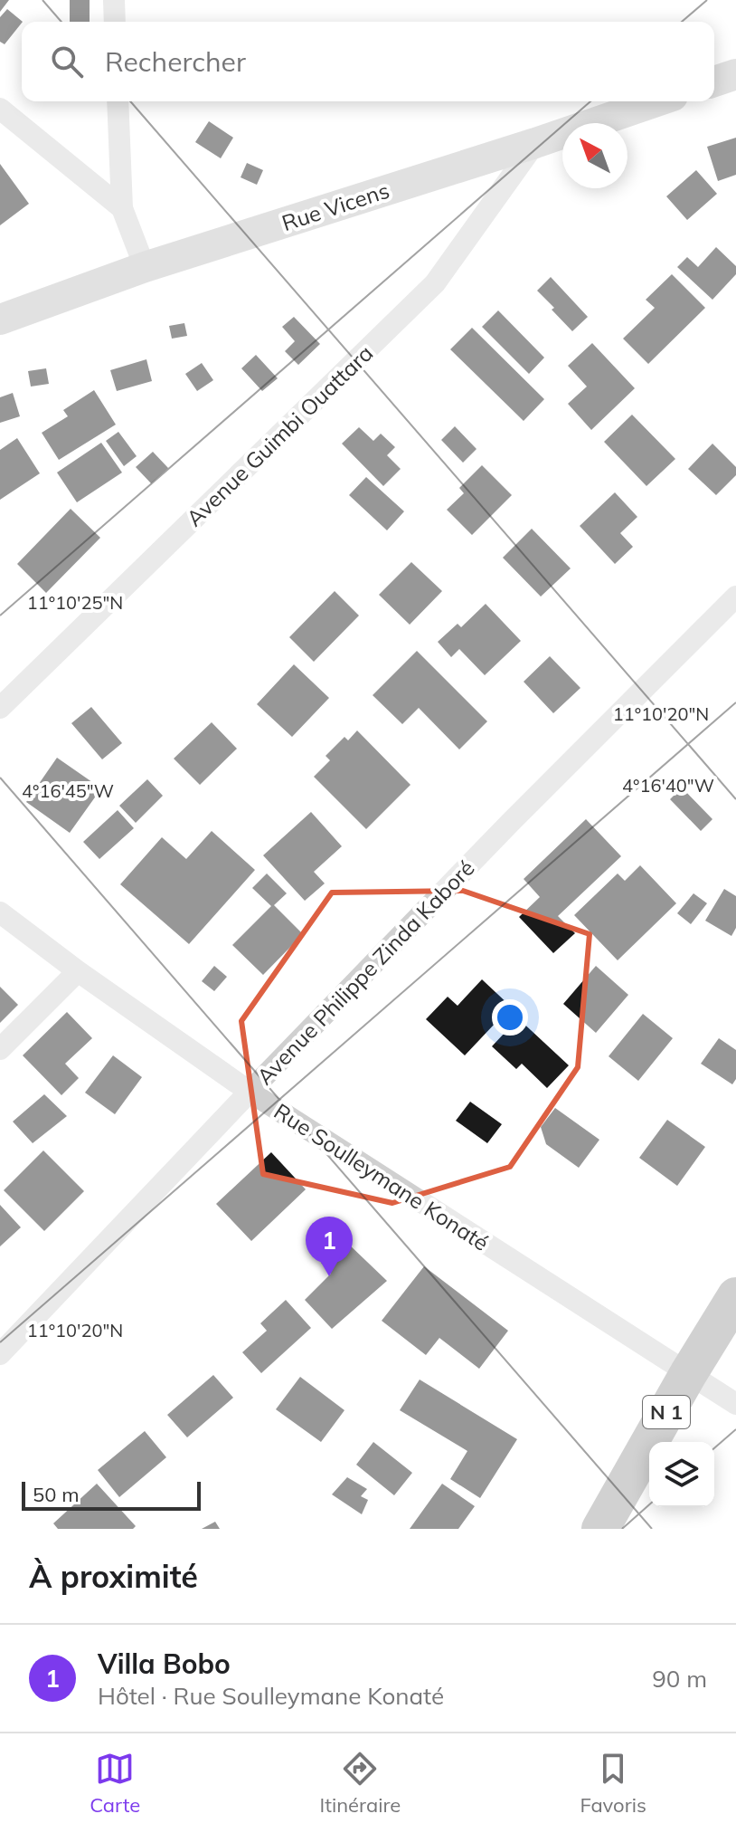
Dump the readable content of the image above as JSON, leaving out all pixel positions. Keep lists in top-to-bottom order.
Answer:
{
  "streets": {
    "highway": ["N 1"],
    "street": [
      "Rue Vicens",
      "Avenue Guimbi Ouattara",
      "Avenue Philippe Zinda Kaboré",
      "Rue Soulleymane Konaté"
    ]
  },
  "crossings": [
    ["Rue Vicens", "Avenue Guimbi Ouattara"],
    ["Avenue Philippe Zinda Kaboré", "Rue Soulleymane Konaté"],
    ["Rue Soulleymane Konaté", "N 1"]
  ],
  "scale_bar": "50 m",
  "north": "top left",
  "page": {
    "search": "Rechercher",
    "pins": "1",
    "scale": "50 m",
    "heading": "À proximité",
    "list": [
      {
        "mark": "1",
        "name": "Villa Bobo",
        "note": "Hôtel · Rue Soulleymane Konaté",
        "value": "90 m"
      }
    ],
    "nav": ["Carte", "Itinéraire", "Favoris"]
  },
  "coordinates": [
    "11°10'25\"N",
    "11°10'20\"N",
    "4°16'40\"W",
    "4°16'45\"W"
  ]
}
